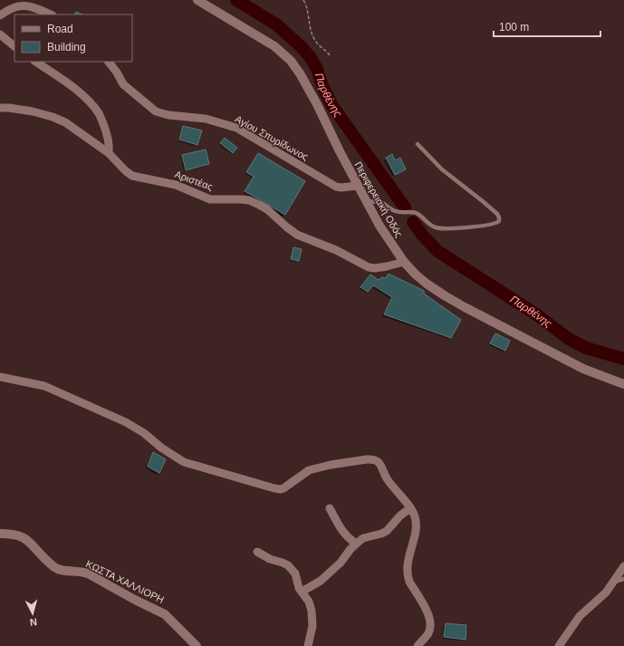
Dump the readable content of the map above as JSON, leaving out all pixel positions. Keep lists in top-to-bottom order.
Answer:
{
  "streets": {
    "main road": ["Περιφερειακή Οδός", "ΚΩΣΤΑ ΧΑΛΛΙΟΡΗ"],
    "street": ["Αγίου Σπυρίδωνος", "Αριστέας"]
  },
  "crossings": [
    ["Αγίου Σπυρίδωνος", "Περιφερειακή Οδός"],
    ["Αριστέας", "Περιφερειακή Οδός"]
  ],
  "water": ["Παρθένης"],
  "legend": ["Road", "Building"],
  "scale_bar": "100 m",
  "north": "bottom"
}
